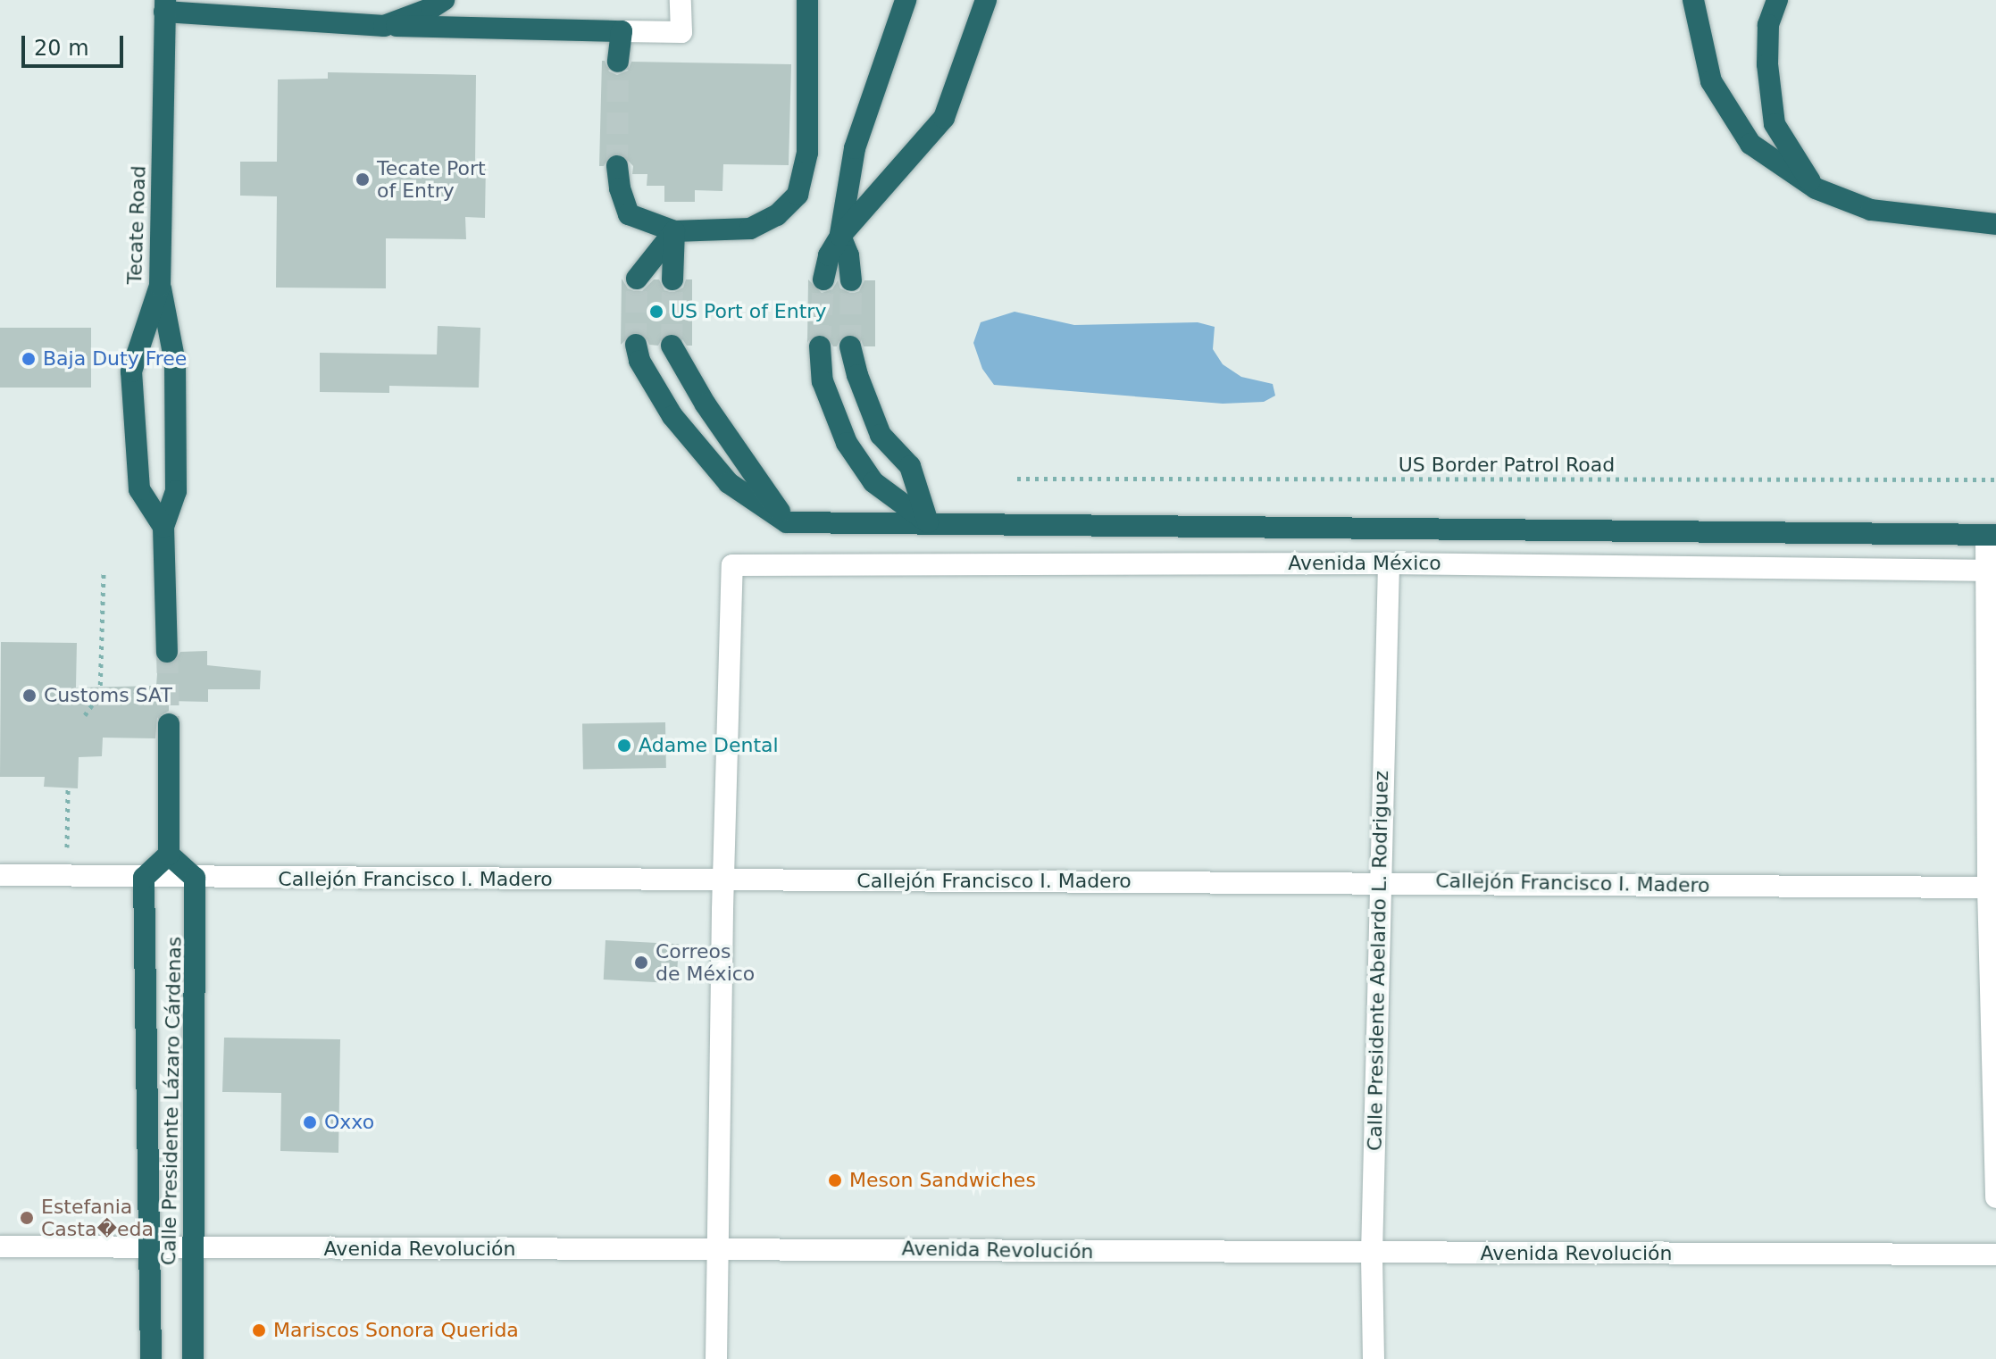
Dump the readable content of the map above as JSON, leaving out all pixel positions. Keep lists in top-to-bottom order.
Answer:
{
  "streets": {
    "highway": ["Tecate Road", "Calle Presidente Lázaro Cárdenas"],
    "street": [
      "Avenida México",
      "Callejón Francisco I. Madero",
      "Calle Presidente Abelardo L. Rodriguez",
      "Avenida Revolución"
    ],
    "path": ["US Border Patrol Road"]
  },
  "crossings": [
    ["Avenida México", "Callejón Francisco I. Madero"],
    ["Avenida México", "Calle Presidente Abelardo L. Rodriguez"],
    ["Callejón Francisco I. Madero", "Calle Presidente Abelardo L. Rodriguez"],
    ["Callejón Francisco I. Madero", "Calle Presidente Lázaro Cárdenas"],
    ["Calle Presidente Abelardo L. Rodriguez", "Avenida Revolución"],
    ["Calle Presidente Lázaro Cárdenas", "Avenida Revolución"]
  ],
  "places": [
    "Tecate Port of Entry",
    "US Port of Entry",
    "Baja Duty Free",
    "Customs SAT",
    "Adame Dental",
    "Correos de México",
    "Oxxo",
    "Meson Sandwiches",
    "Estefania Casta�eda",
    "Mariscos Sonora Querida"
  ],
  "scale_bar": "20 m"
}
